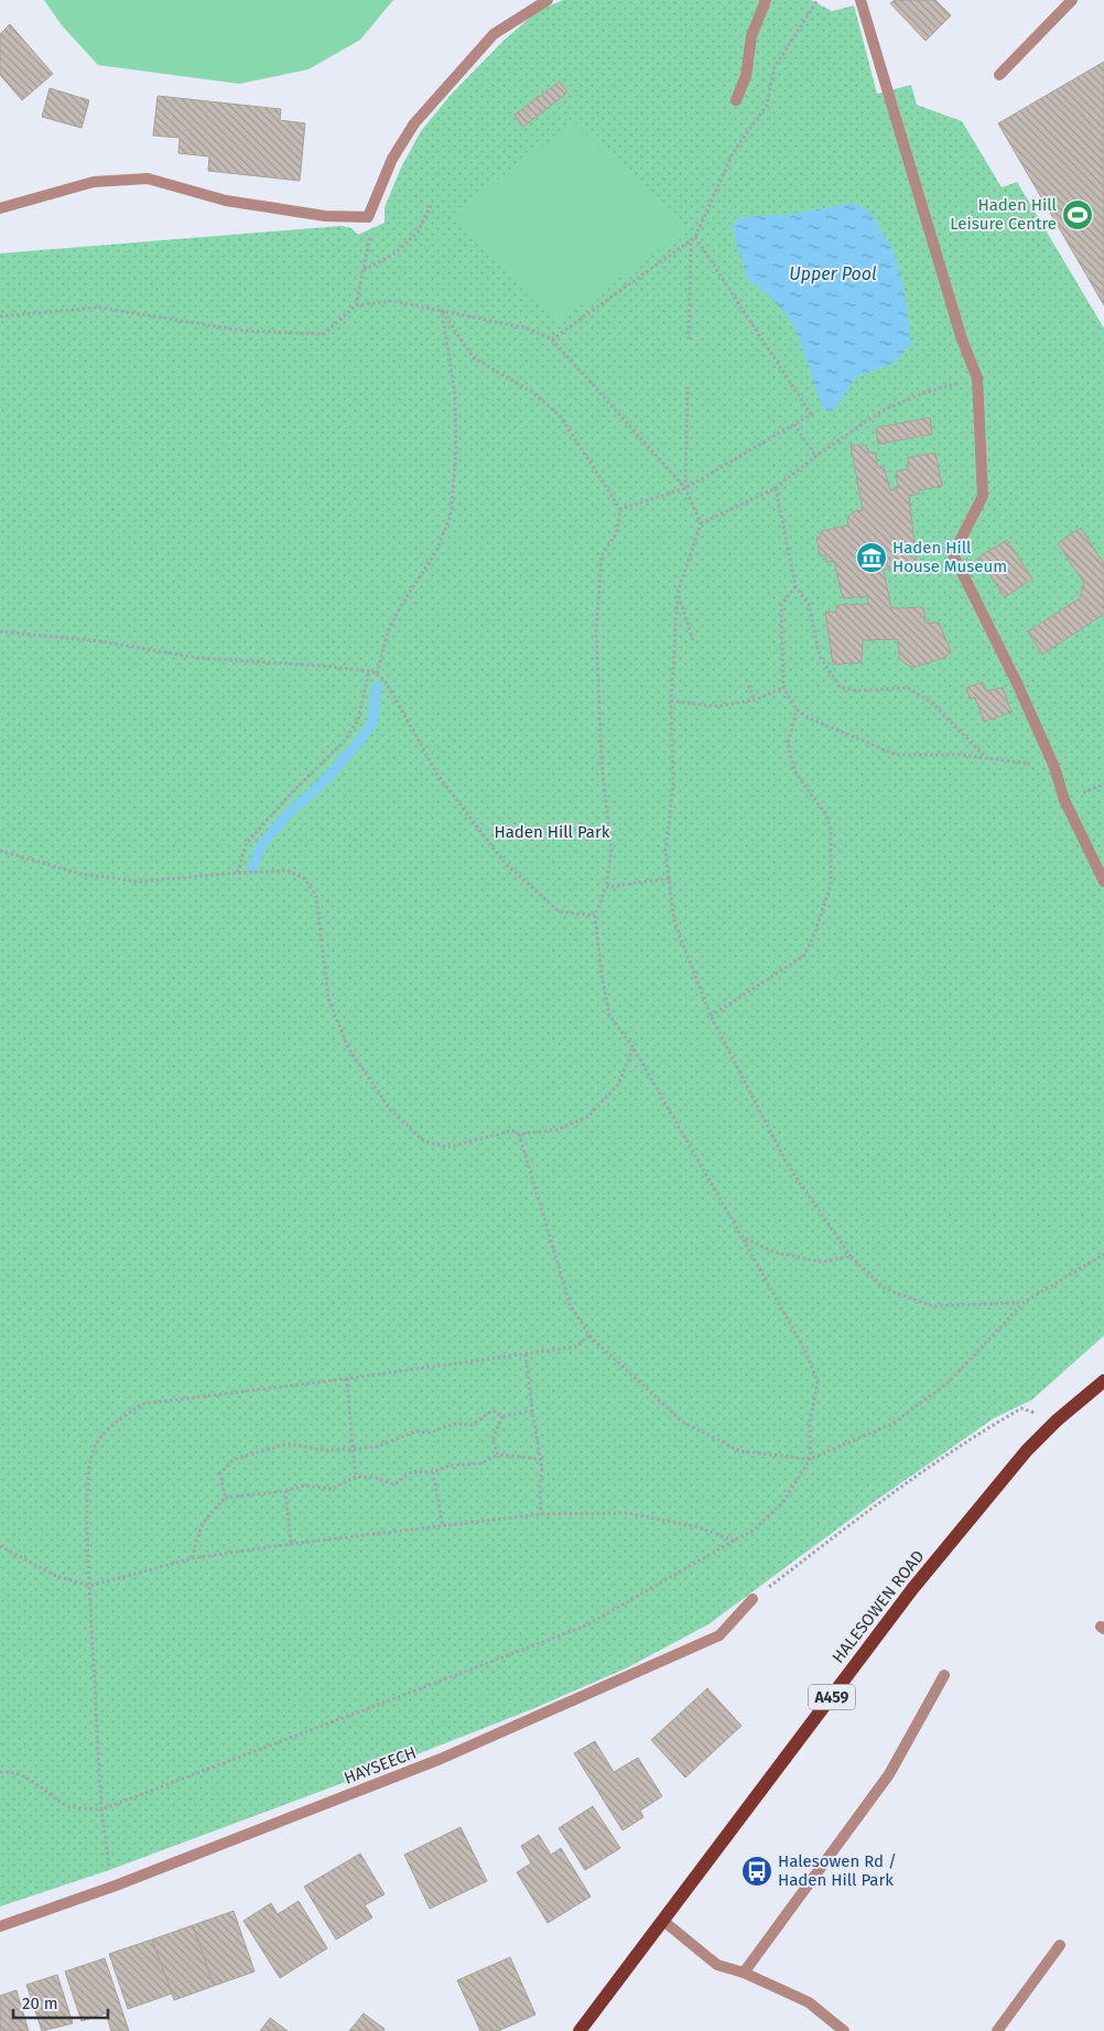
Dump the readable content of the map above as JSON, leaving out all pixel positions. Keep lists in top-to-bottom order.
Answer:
{
  "streets": {
    "main road": ["HALESOWEN ROAD", "A459"],
    "street": ["HAYSEECH"]
  },
  "water": ["Upper Pool"],
  "parks": ["Haden Hill Park"],
  "places": {
    "sports": ["Haden Hill Leisure Centre"],
    "museum": ["Haden Hill House Museum"],
    "bus stop": ["Halesowen Rd / Haden Hill Park"]
  },
  "scale_bar": "20 m"
}
